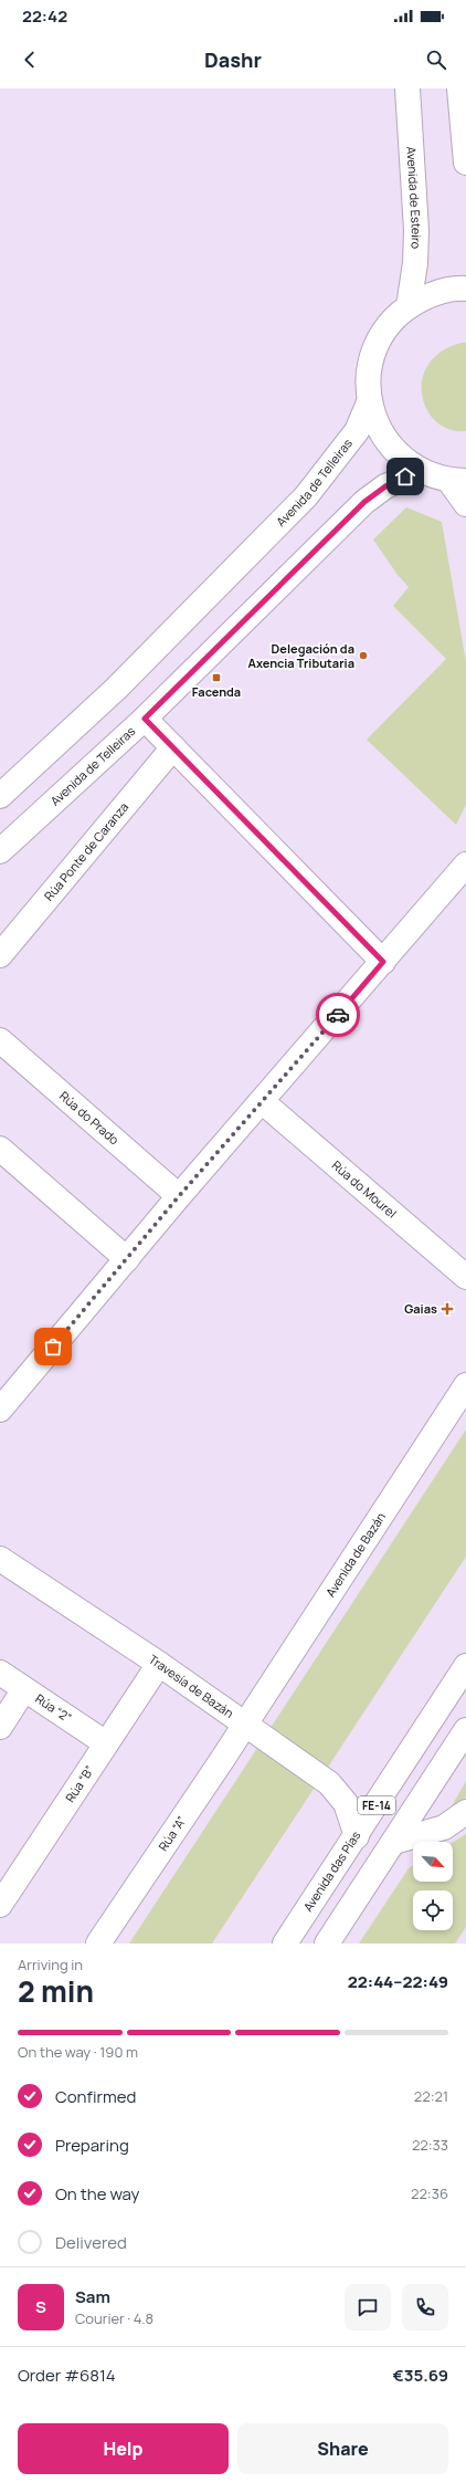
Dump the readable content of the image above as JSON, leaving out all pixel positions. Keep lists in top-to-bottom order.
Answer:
{
  "streets": {
    "main road": [
      "Avenida de Esteiro",
      "Avenida de Telleiras",
      "Rúa Ponte de Caranza",
      "Rúa do Prado",
      "Rúa do Mourel",
      "Avenida de Bazán",
      "Travesía de Bazán",
      "Rúa “2”",
      "Rúa “B”",
      "FE-14",
      "Rúa “A”",
      "Avenida das Pías"
    ]
  },
  "crossings": [
    ["Avenida de Bazán", "Travesía de Bazán"],
    ["Avenida de Bazán", "Rúa “A”"],
    ["Travesía de Bazán", "Rúa “B”"],
    ["Travesía de Bazán", "Rúa “A”"],
    ["Travesía de Bazán", "Avenida das Pías"],
    ["Rúa “2”", "Rúa “B”"]
  ],
  "places": {
    "other": ["Delegación da Axencia Tributaria"],
    "transit": ["Facenda"],
    "health": ["Gaias"]
  },
  "north": "bottom right",
  "page": {
    "status": "22:42",
    "header": "Dashr",
    "heading": ["2 min", "Arriving in", "22:44–22:49"],
    "panel": [
      "Sam",
      "Courier · 4.8",
      "Order #6814",
      "€35.69"
    ],
    "bar": "On the way · 190 m",
    "list": [
      ["Confirmed", "22:21"],
      ["Preparing", "22:33"],
      ["On the way", "22:36"],
      "Delivered"
    ],
    "round": "S",
    "buttons": ["Help", "Share"]
  }
}
